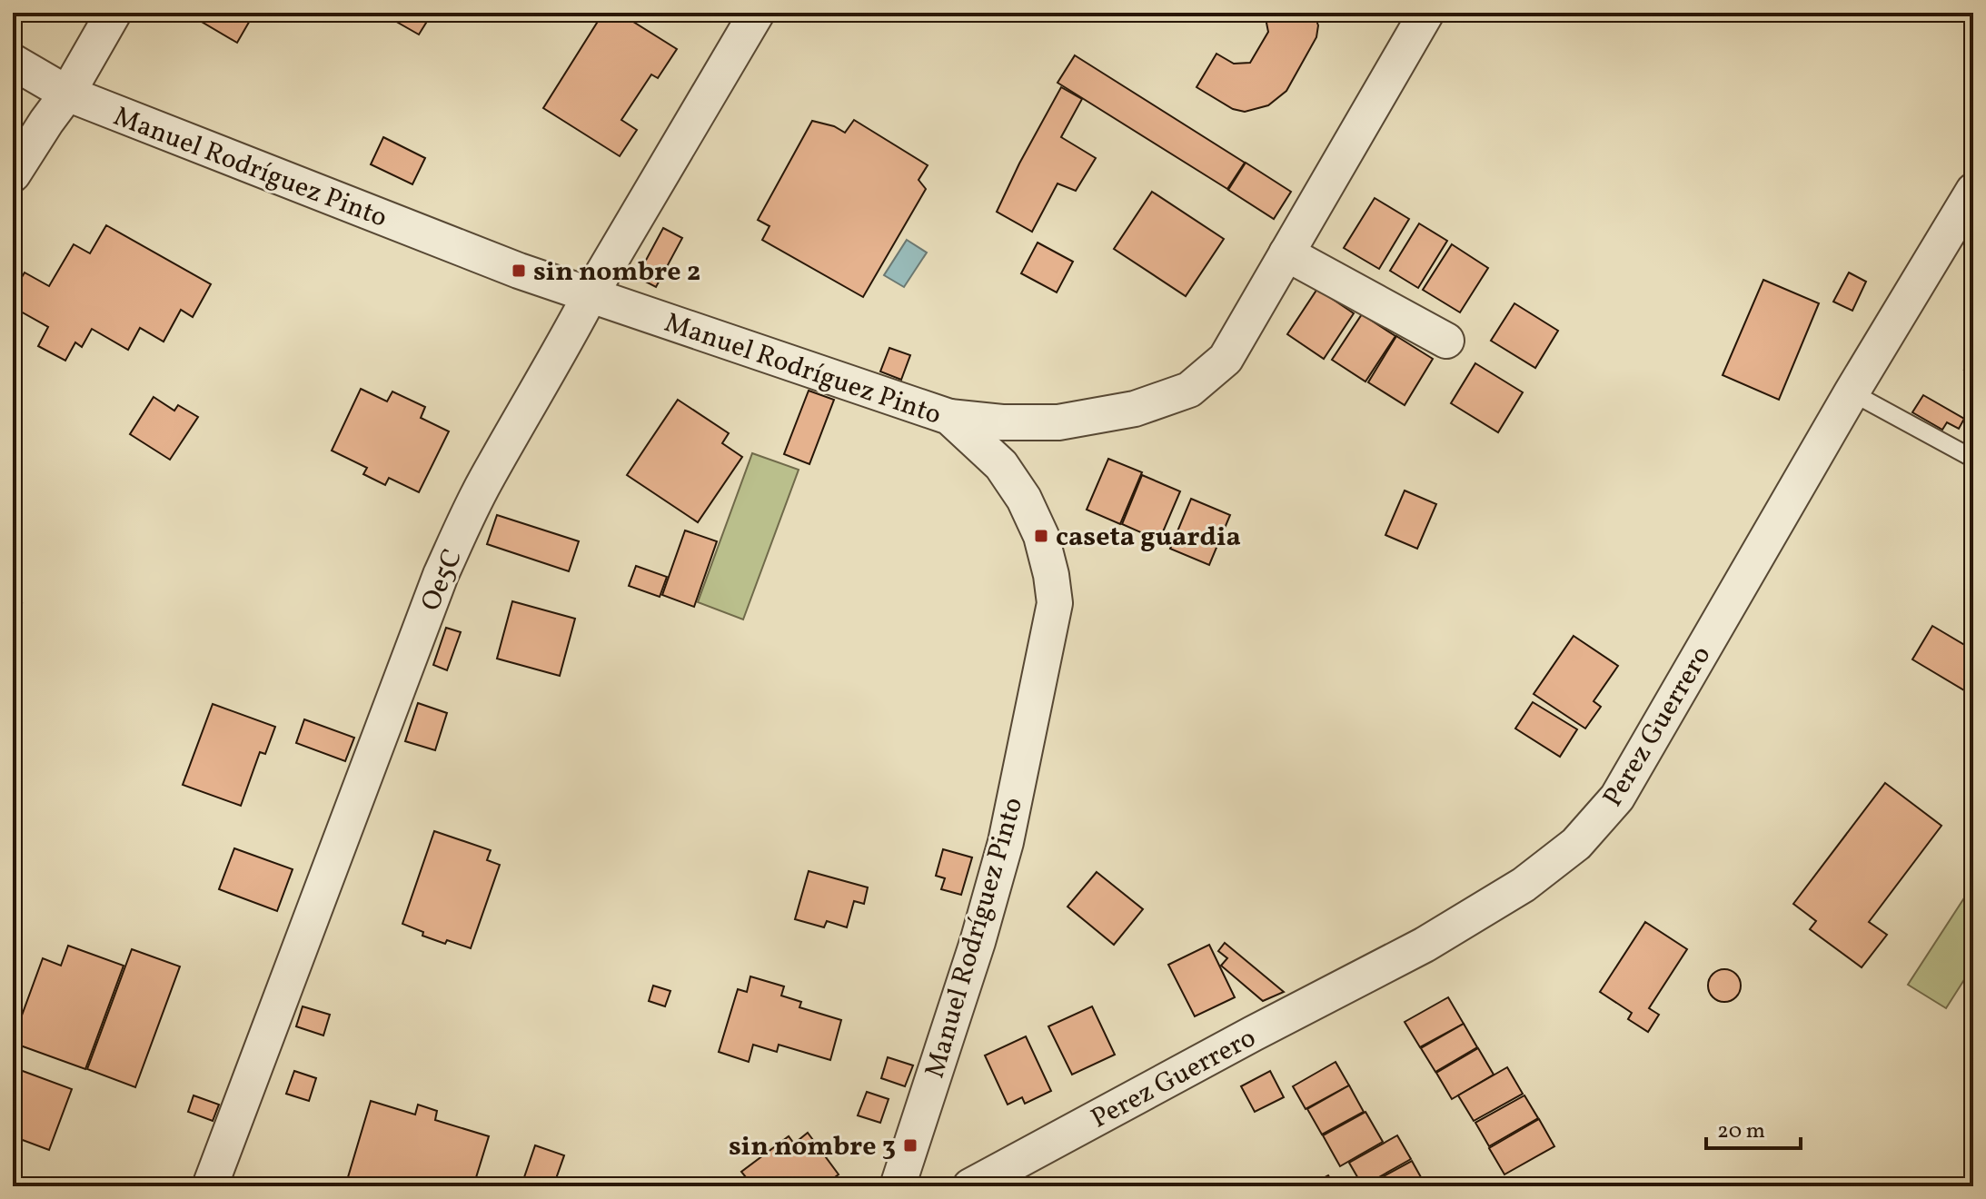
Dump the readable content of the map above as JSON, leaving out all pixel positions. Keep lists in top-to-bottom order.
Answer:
{
  "streets": {
    "street": ["Manuel Rodríguez Pinto", "Oe5C", "Perez Guerrero"]
  },
  "crossings": [
    ["Manuel Rodríguez Pinto", "Oe5C"]
  ],
  "places": {
    "transit": ["sin nombre 2", "caseta guardia", "sin nombre 3"]
  },
  "scale_bar": "20 m"
}
